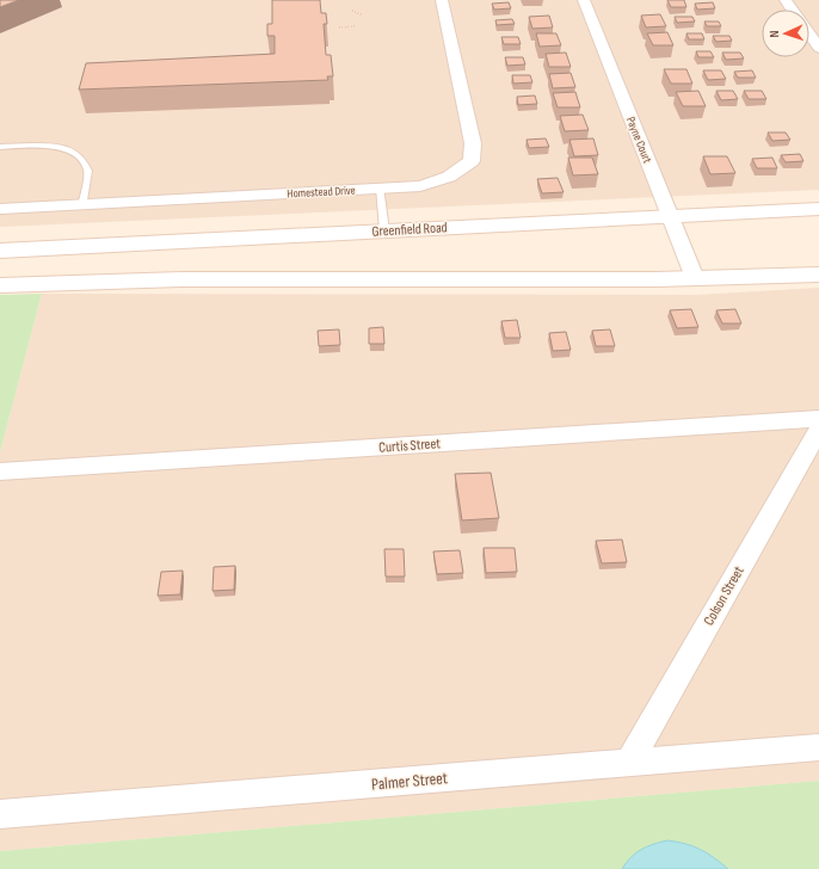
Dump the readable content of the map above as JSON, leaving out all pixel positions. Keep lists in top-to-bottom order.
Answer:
{
  "streets": {
    "main road": ["Greenfield Road"],
    "street": [
      "Payne Court",
      "Homestead Drive",
      "Curtis Street",
      "Colson Street",
      "Palmer Street"
    ]
  },
  "crossings": [
    ["Payne Court", "Greenfield Road"],
    ["Colson Street", "Palmer Street"]
  ],
  "north": "left"
}
